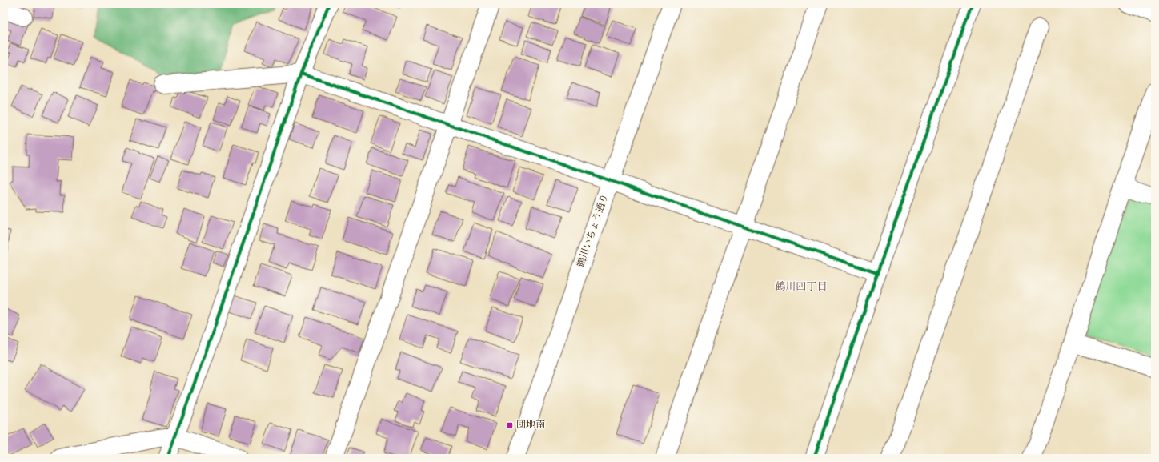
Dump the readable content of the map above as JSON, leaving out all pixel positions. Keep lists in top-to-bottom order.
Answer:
{
  "streets": {
    "street": ["鶴川いちょう通り"]
  },
  "districts": ["鶴川四丁目"],
  "places": {
    "transit": ["団地南"]
  }
}
